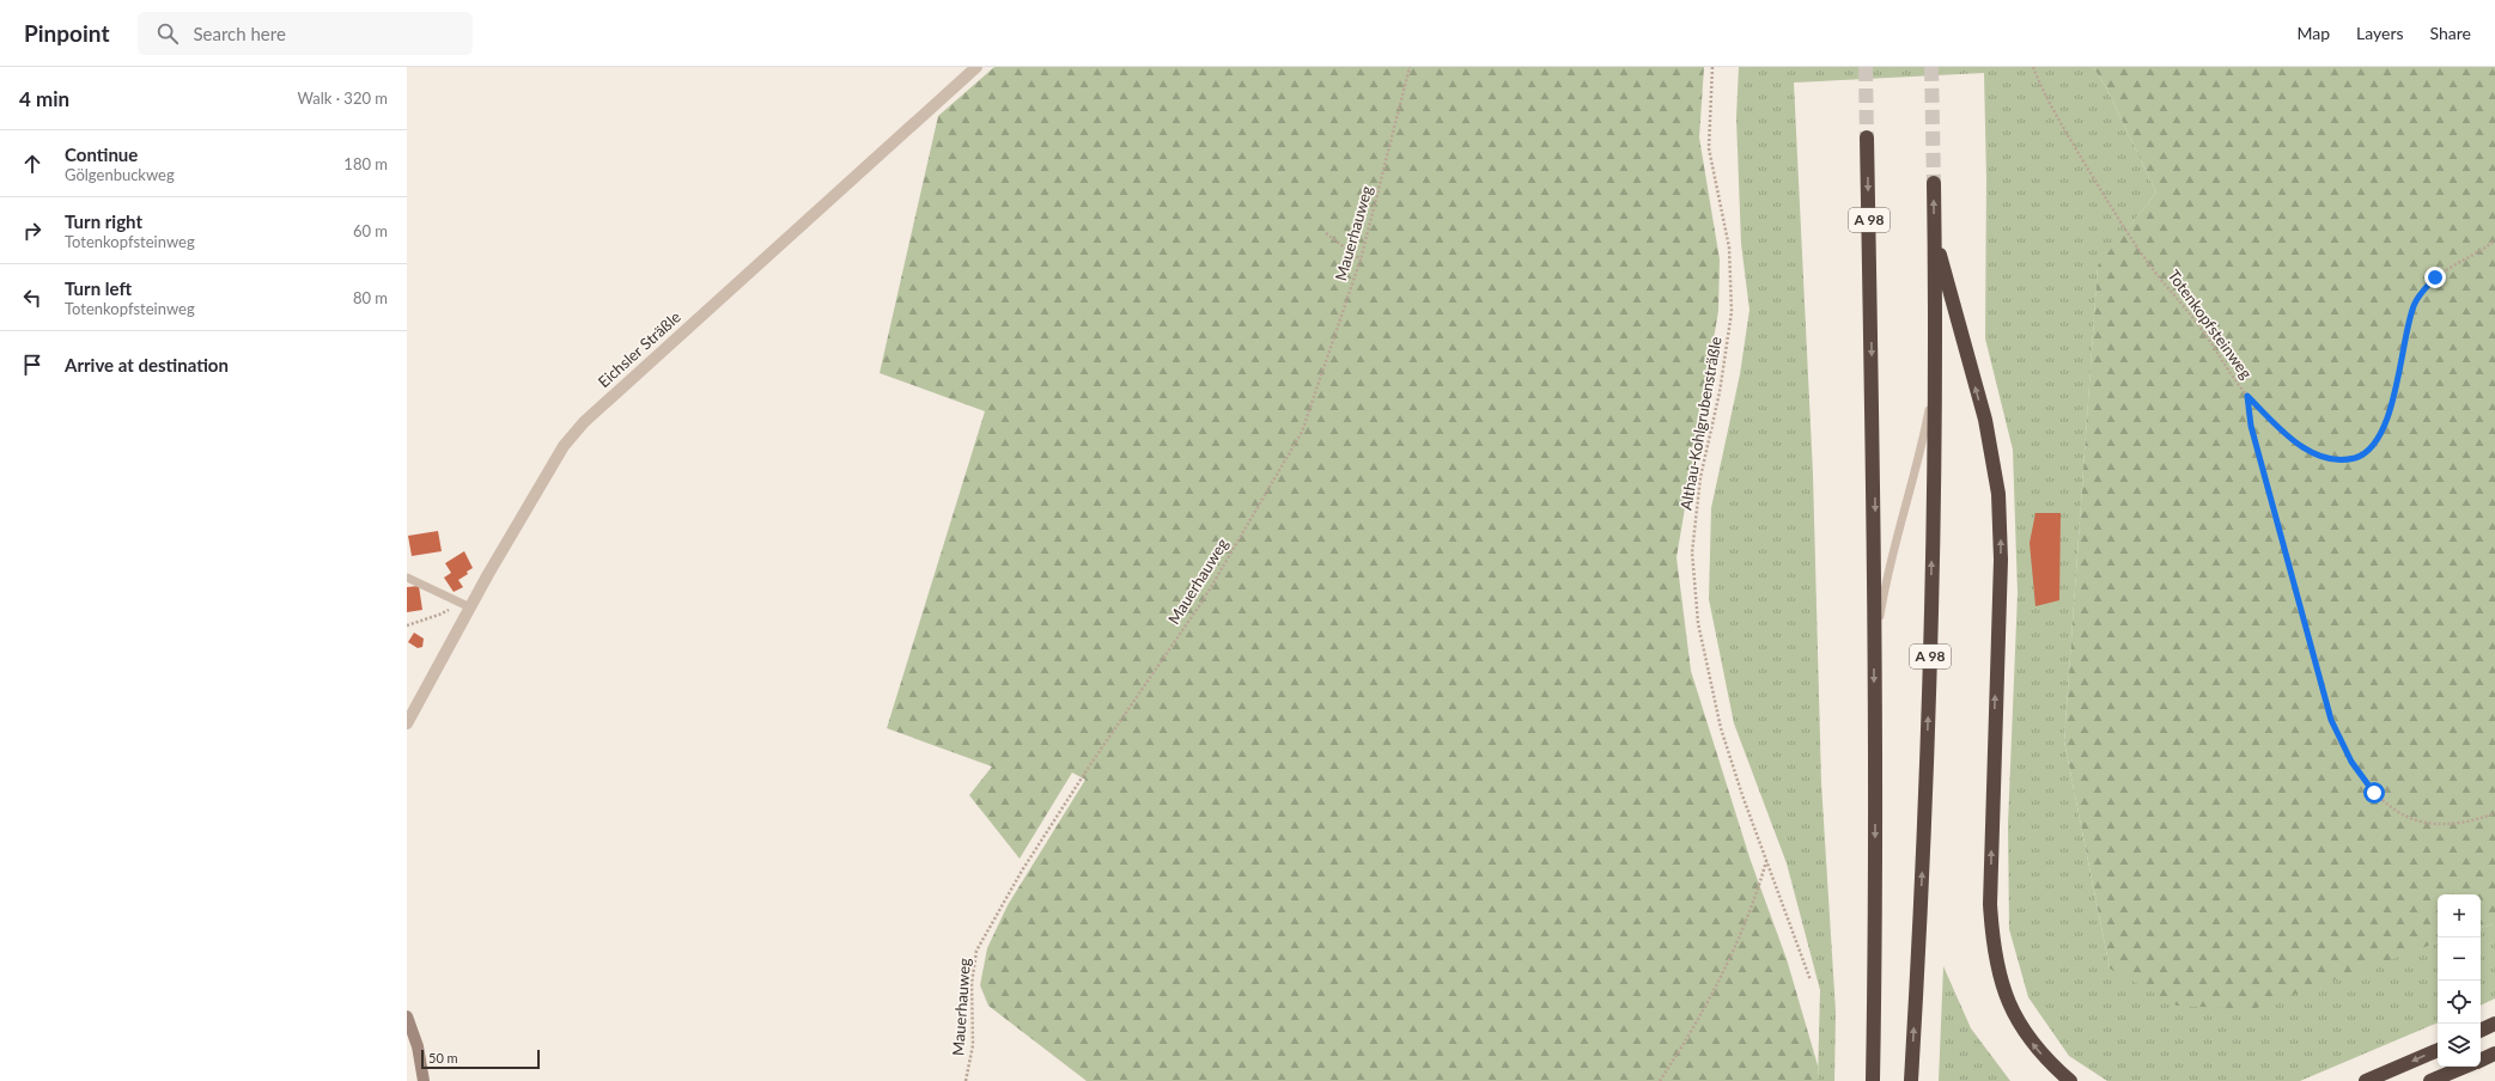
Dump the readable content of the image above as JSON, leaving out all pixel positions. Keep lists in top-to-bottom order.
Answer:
{
  "streets": {
    "highway": ["A 98"],
    "street": ["Eichsler Sträßle"],
    "path": ["Mauerhauweg", "Totenkopfsteinweg", "Althau-Kohlgrubensträßle"]
  },
  "scale_bar": "50 m",
  "page": {
    "header": "Pinpoint",
    "search": "Search here",
    "nav": ["Map", "Layers", "Share"],
    "heading": ["4 min", "Walk · 320 m"],
    "list": [
      ["Continue", "Gölgenbuckweg", "180 m"],
      ["Turn right", "Totenkopfsteinweg", "60 m"],
      ["Turn left", "Totenkopfsteinweg", "80 m"],
      "Arrive at destination"
    ],
    "map_buttons": ["+", "−"],
    "scale": "50 m"
  }
}
